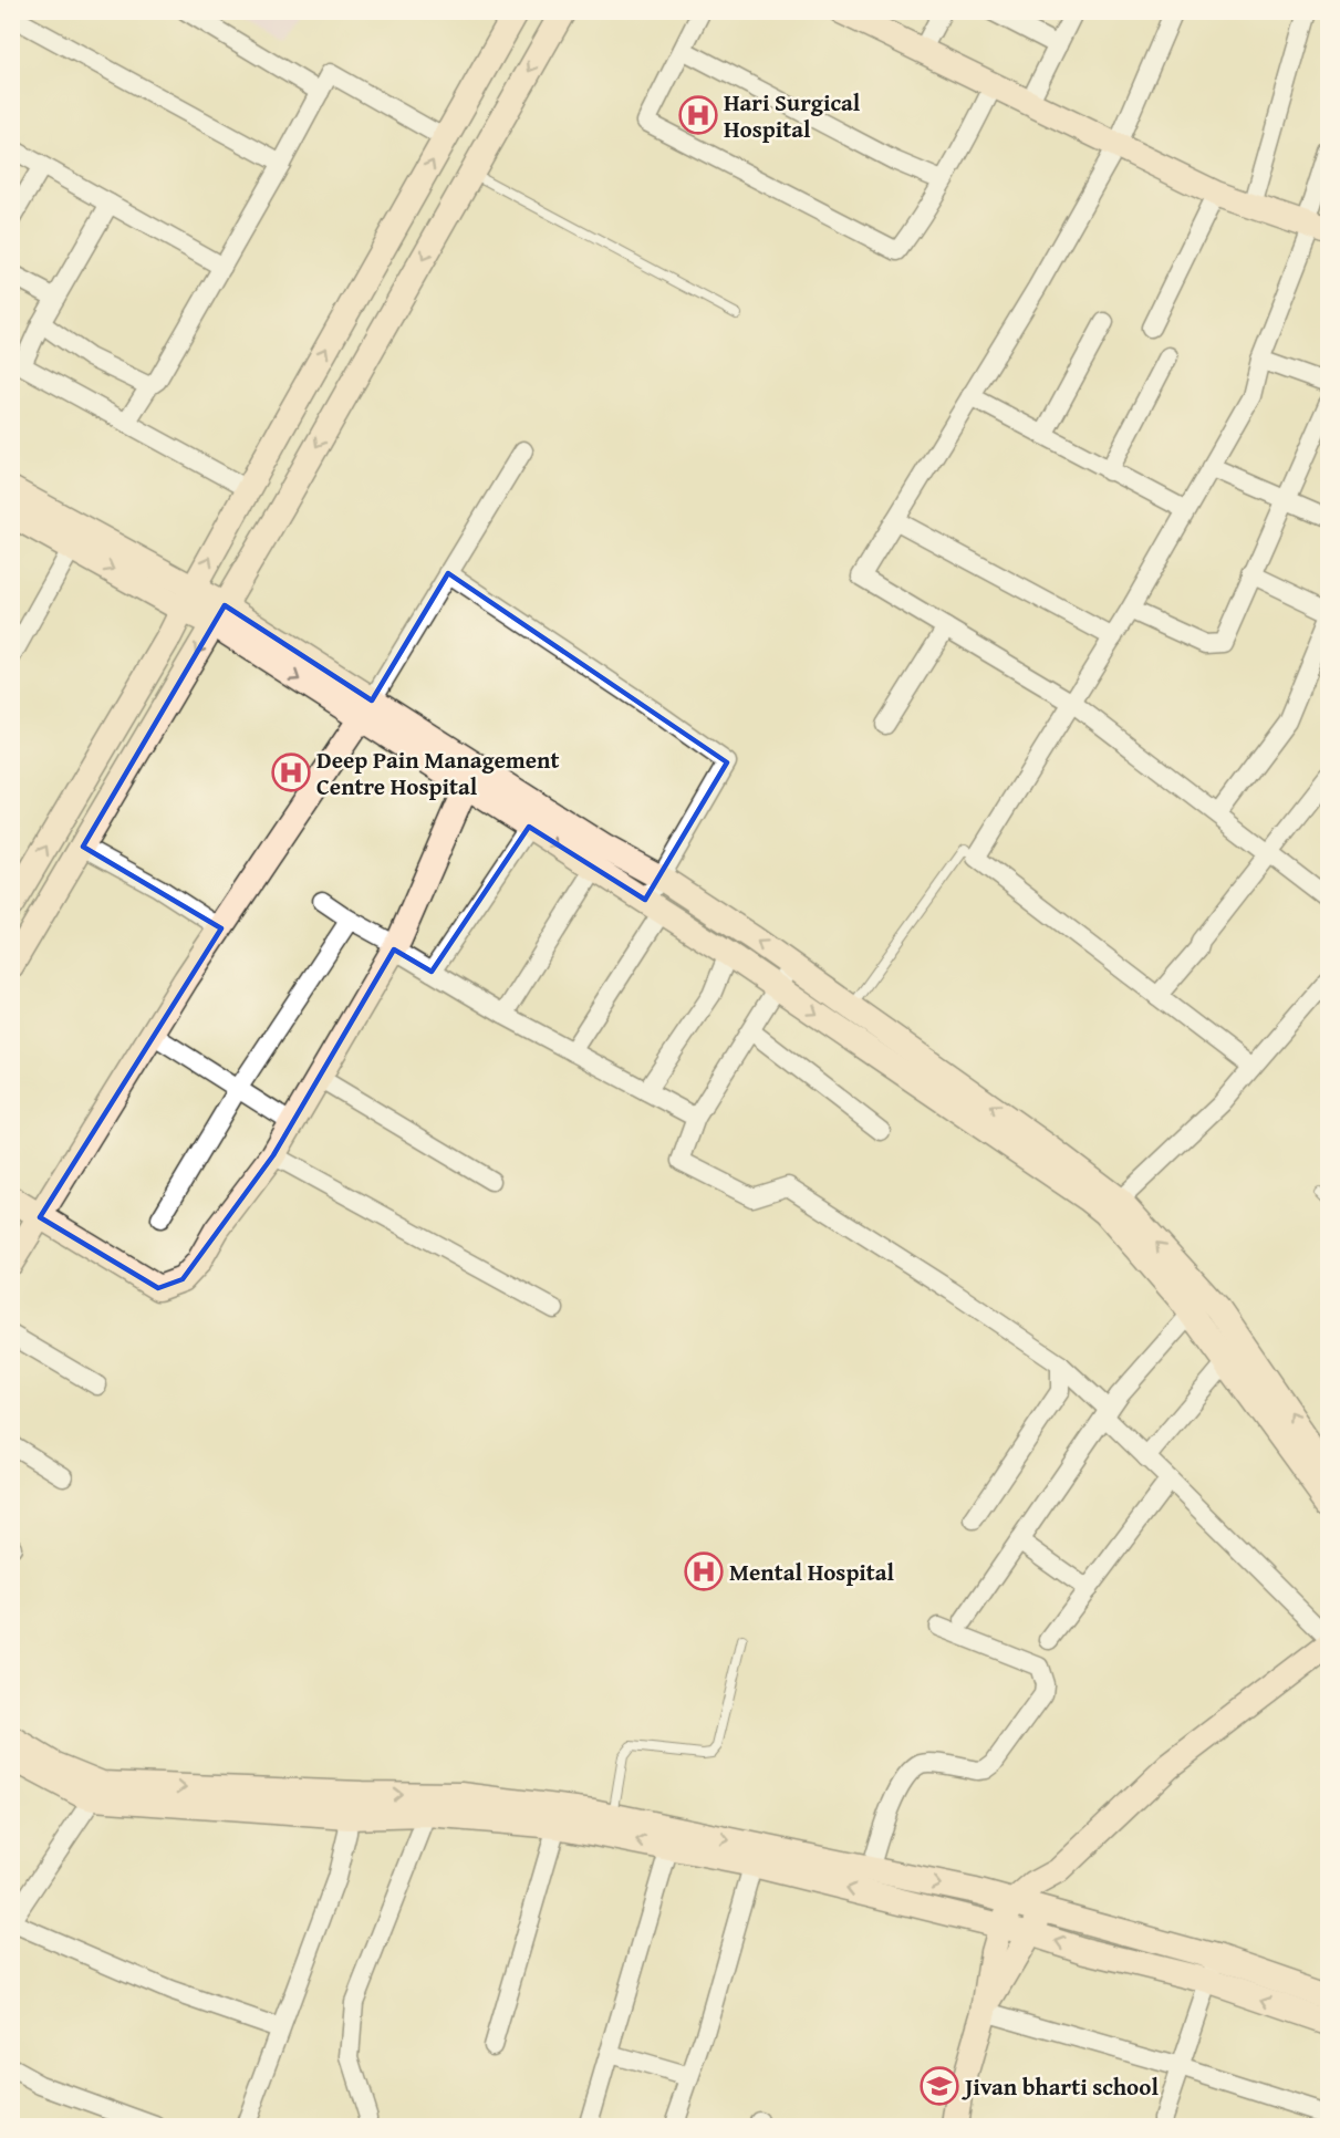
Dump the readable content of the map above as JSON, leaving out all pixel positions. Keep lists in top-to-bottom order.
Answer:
{
  "places": {
    "hospital": ["Hari Surgical Hospital", "Deep Pain Management Centre Hospital", "Mental Hospital"],
    "school or university": ["Jivan bharti school"]
  }
}
